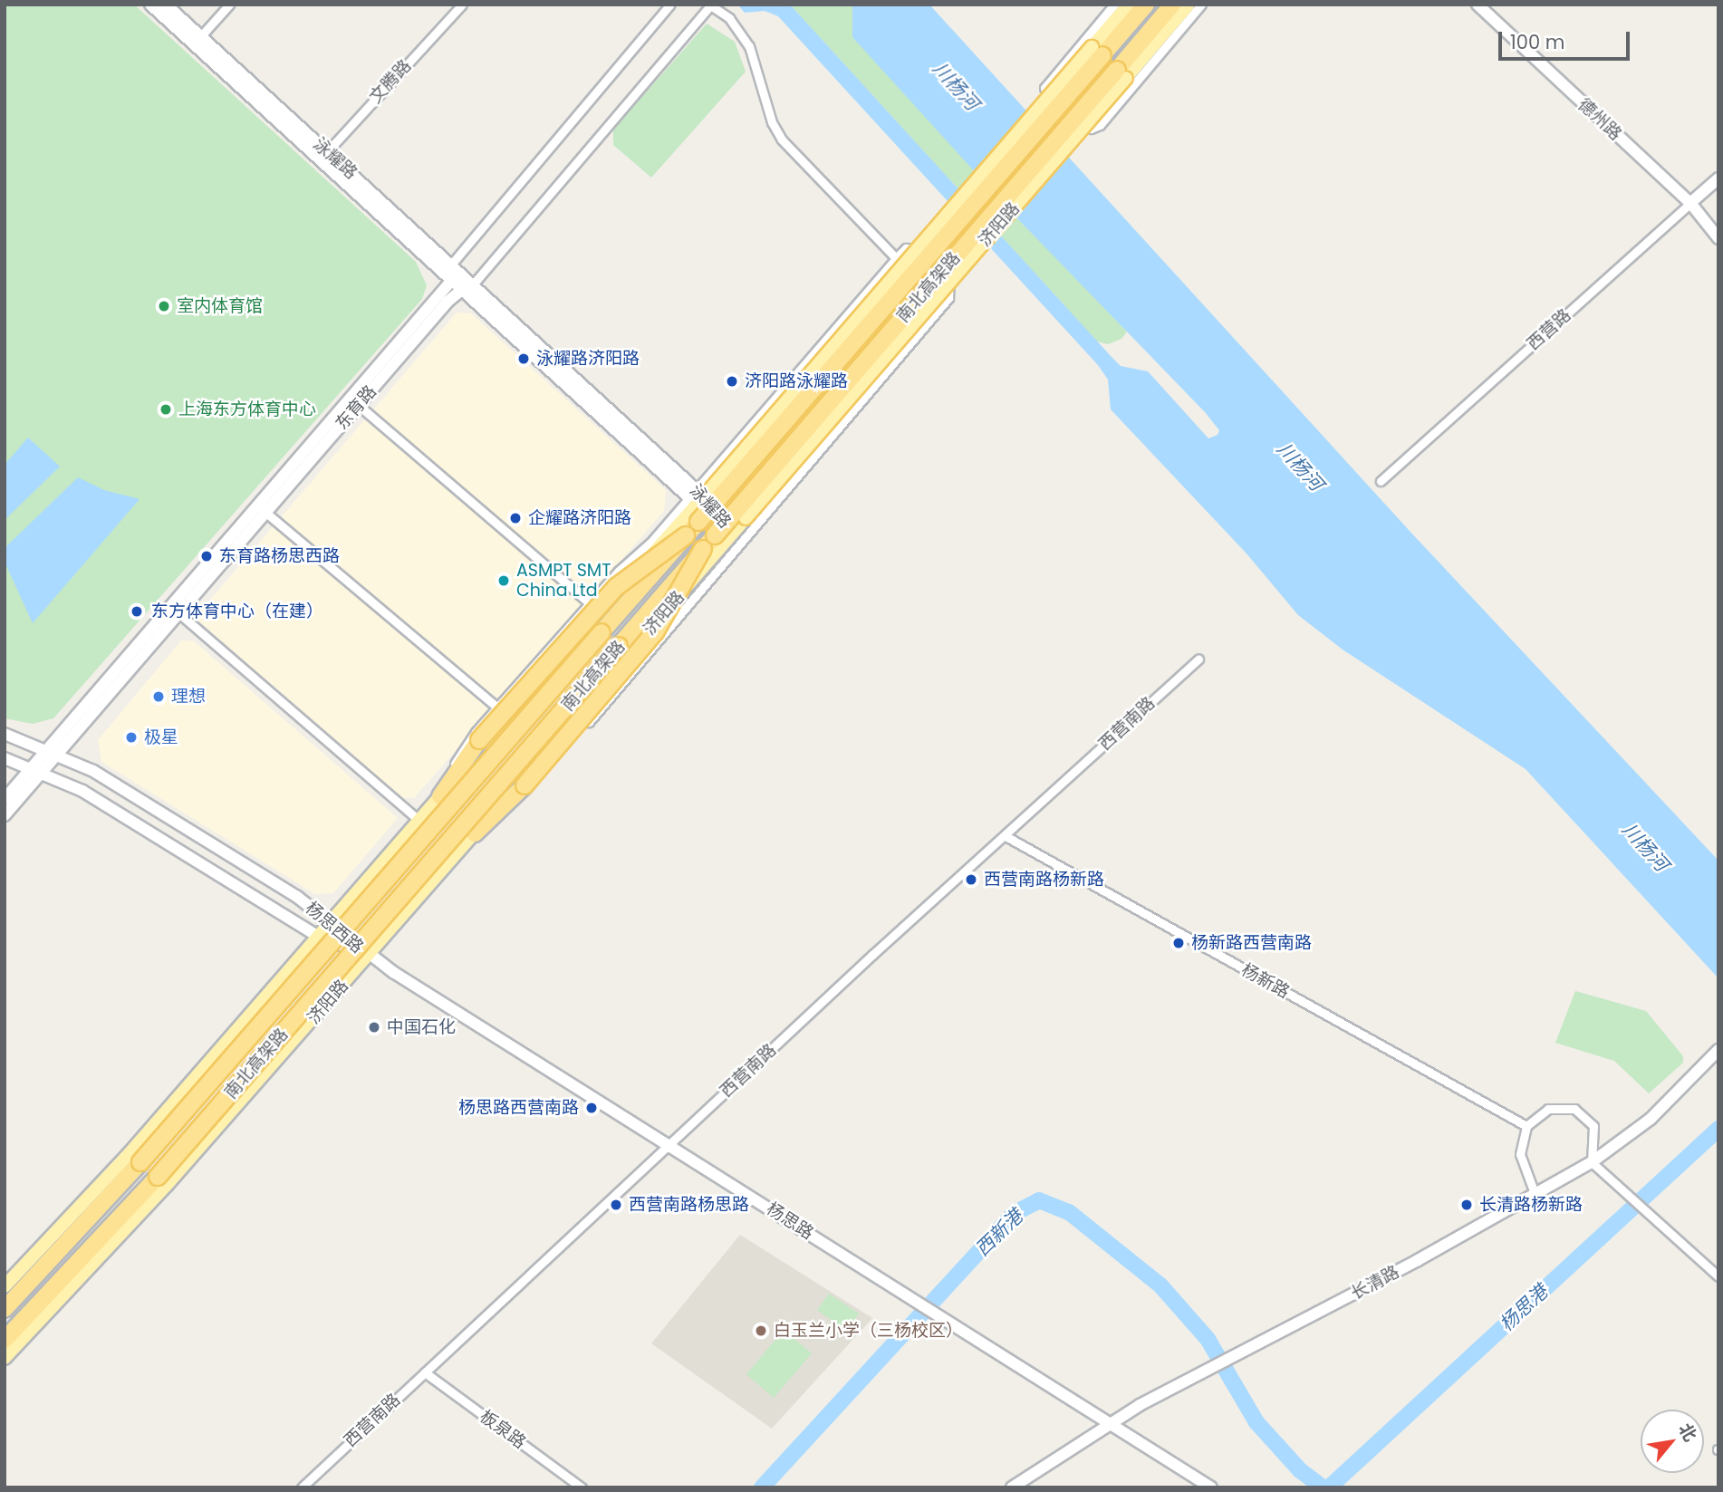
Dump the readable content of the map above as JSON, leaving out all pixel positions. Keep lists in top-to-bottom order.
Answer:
{
  "streets": {
    "highway": ["南北高架路"],
    "main road": ["济阳路"],
    "street": [
      "文腾路",
      "德州路",
      "泳耀路",
      "西营路",
      "东育路",
      "西营南路",
      "杨思西路",
      "杨新路",
      "杨思路",
      "长清路",
      "板泉路"
    ]
  },
  "crossings": [
    ["文腾路", "泳耀路"],
    ["德州路", "西营路"],
    ["泳耀路", "济阳路"],
    ["泳耀路", "东育路"],
    ["济阳路", "杨思西路"],
    ["济阳路", "杨思路"],
    ["东育路", "杨思西路"],
    ["西营南路", "杨新路"],
    ["西营南路", "杨思路"],
    ["西营南路", "板泉路"],
    ["杨思西路", "杨思路"],
    ["杨新路", "长清路"],
    ["杨思路", "长清路"]
  ],
  "water": ["川杨河", "西新港", "杨思港"],
  "places": [
    "室内体育馆",
    "泳耀路济阳路",
    "济阳路泳耀路",
    "上海东方体育中心",
    "企耀路济阳路",
    "东育路杨思西路",
    "ASMPT SMT China Ltd",
    "东方体育中心（在建）",
    "理想",
    "极星",
    "西营南路杨新路",
    "杨新路西营南路",
    "中国石化",
    "杨思路西营南路",
    "西营南路杨思路",
    "长清路杨新路",
    "白玉兰小学（三杨校区）"
  ],
  "scale_bar": "100 m",
  "north": "top right"
}
